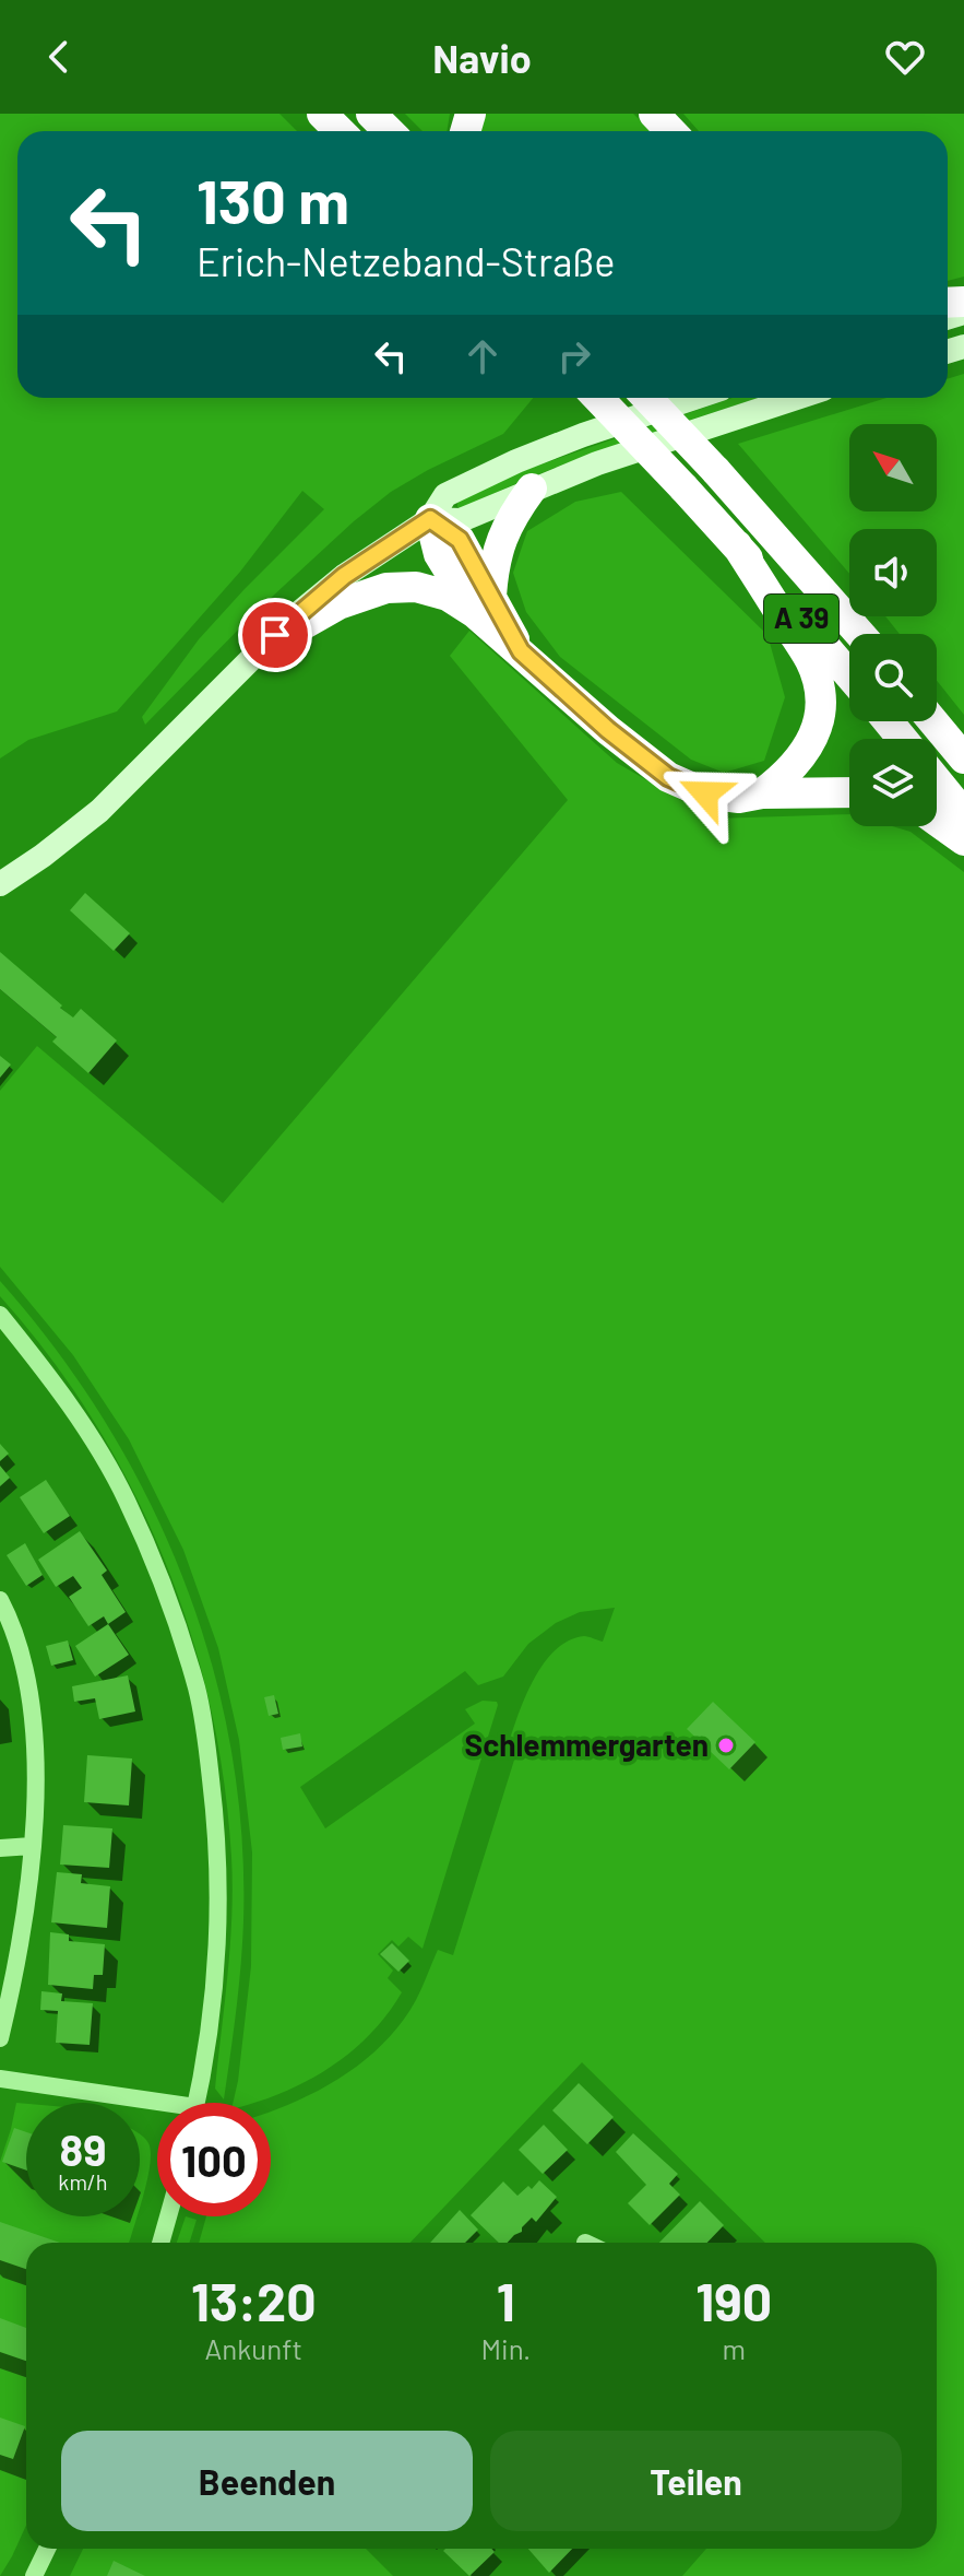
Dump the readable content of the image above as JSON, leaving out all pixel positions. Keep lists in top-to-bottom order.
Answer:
{
  "streets": {
    "highway": ["A 39"]
  },
  "places": ["Schlemmergarten"],
  "north": "top left",
  "page": {
    "header": "Navio",
    "turn": ["130 m", "Erich-Netzeband-Straße"],
    "speed": "89 km/h",
    "limit": "100",
    "eta": [
      "13:20",
      "Ankunft",
      "1",
      "Min.",
      "190",
      "m"
    ],
    "buttons": ["Beenden", "Teilen"]
  }
}
